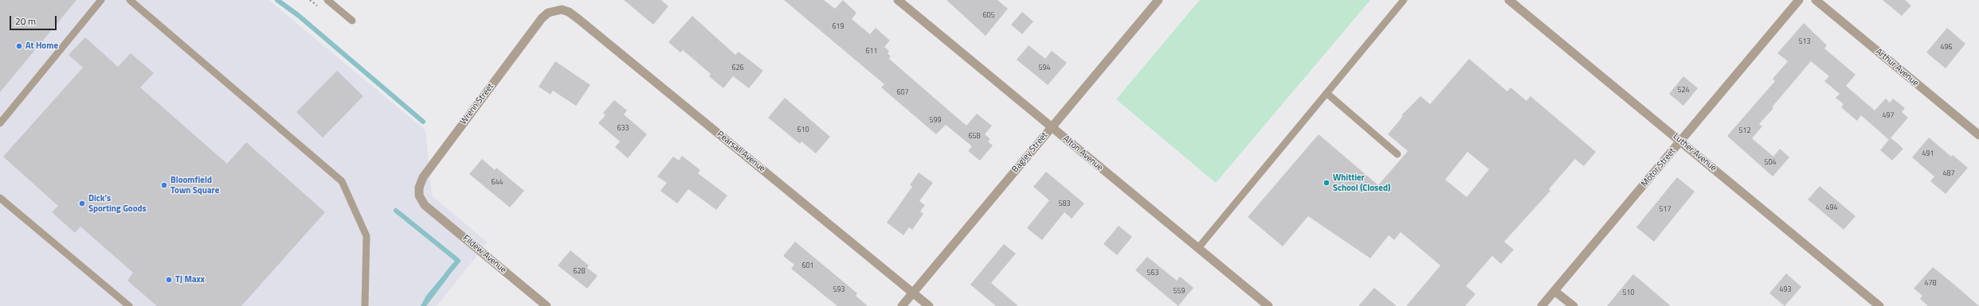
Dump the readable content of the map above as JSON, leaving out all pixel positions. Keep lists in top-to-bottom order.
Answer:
{
  "streets": {
    "street": [
      "Arthur Avenue",
      "Wrenn Street",
      "Pearsall Avenue",
      "Bagley Street",
      "Luther Avenue",
      "Alton Avenue",
      "Motor Street",
      "Fildew Avenue"
    ]
  },
  "crossings": [
    ["Wrenn Street", "Pearsall Avenue"],
    ["Wrenn Street", "Fildew Avenue"],
    ["Pearsall Avenue", "Bagley Street"],
    ["Bagley Street", "Alton Avenue"],
    ["Luther Avenue", "Motor Street"]
  ],
  "places": [
    "At Home",
    "Whittier School (Closed)",
    "Bloomfield Town Square",
    "Dick's Sporting Goods",
    "TJ Maxx"
  ],
  "house_numbers": [
    "605",
    "619",
    "513",
    "496",
    "611",
    "626",
    "594",
    "524",
    "607",
    "497",
    "599",
    "633",
    "610",
    "512",
    "658",
    "491",
    "504",
    "487",
    "644",
    "583",
    "494",
    "517",
    "601",
    "628",
    "563",
    "478",
    "593",
    "493",
    "559",
    "510"
  ],
  "scale_bar": "20 m"
}
